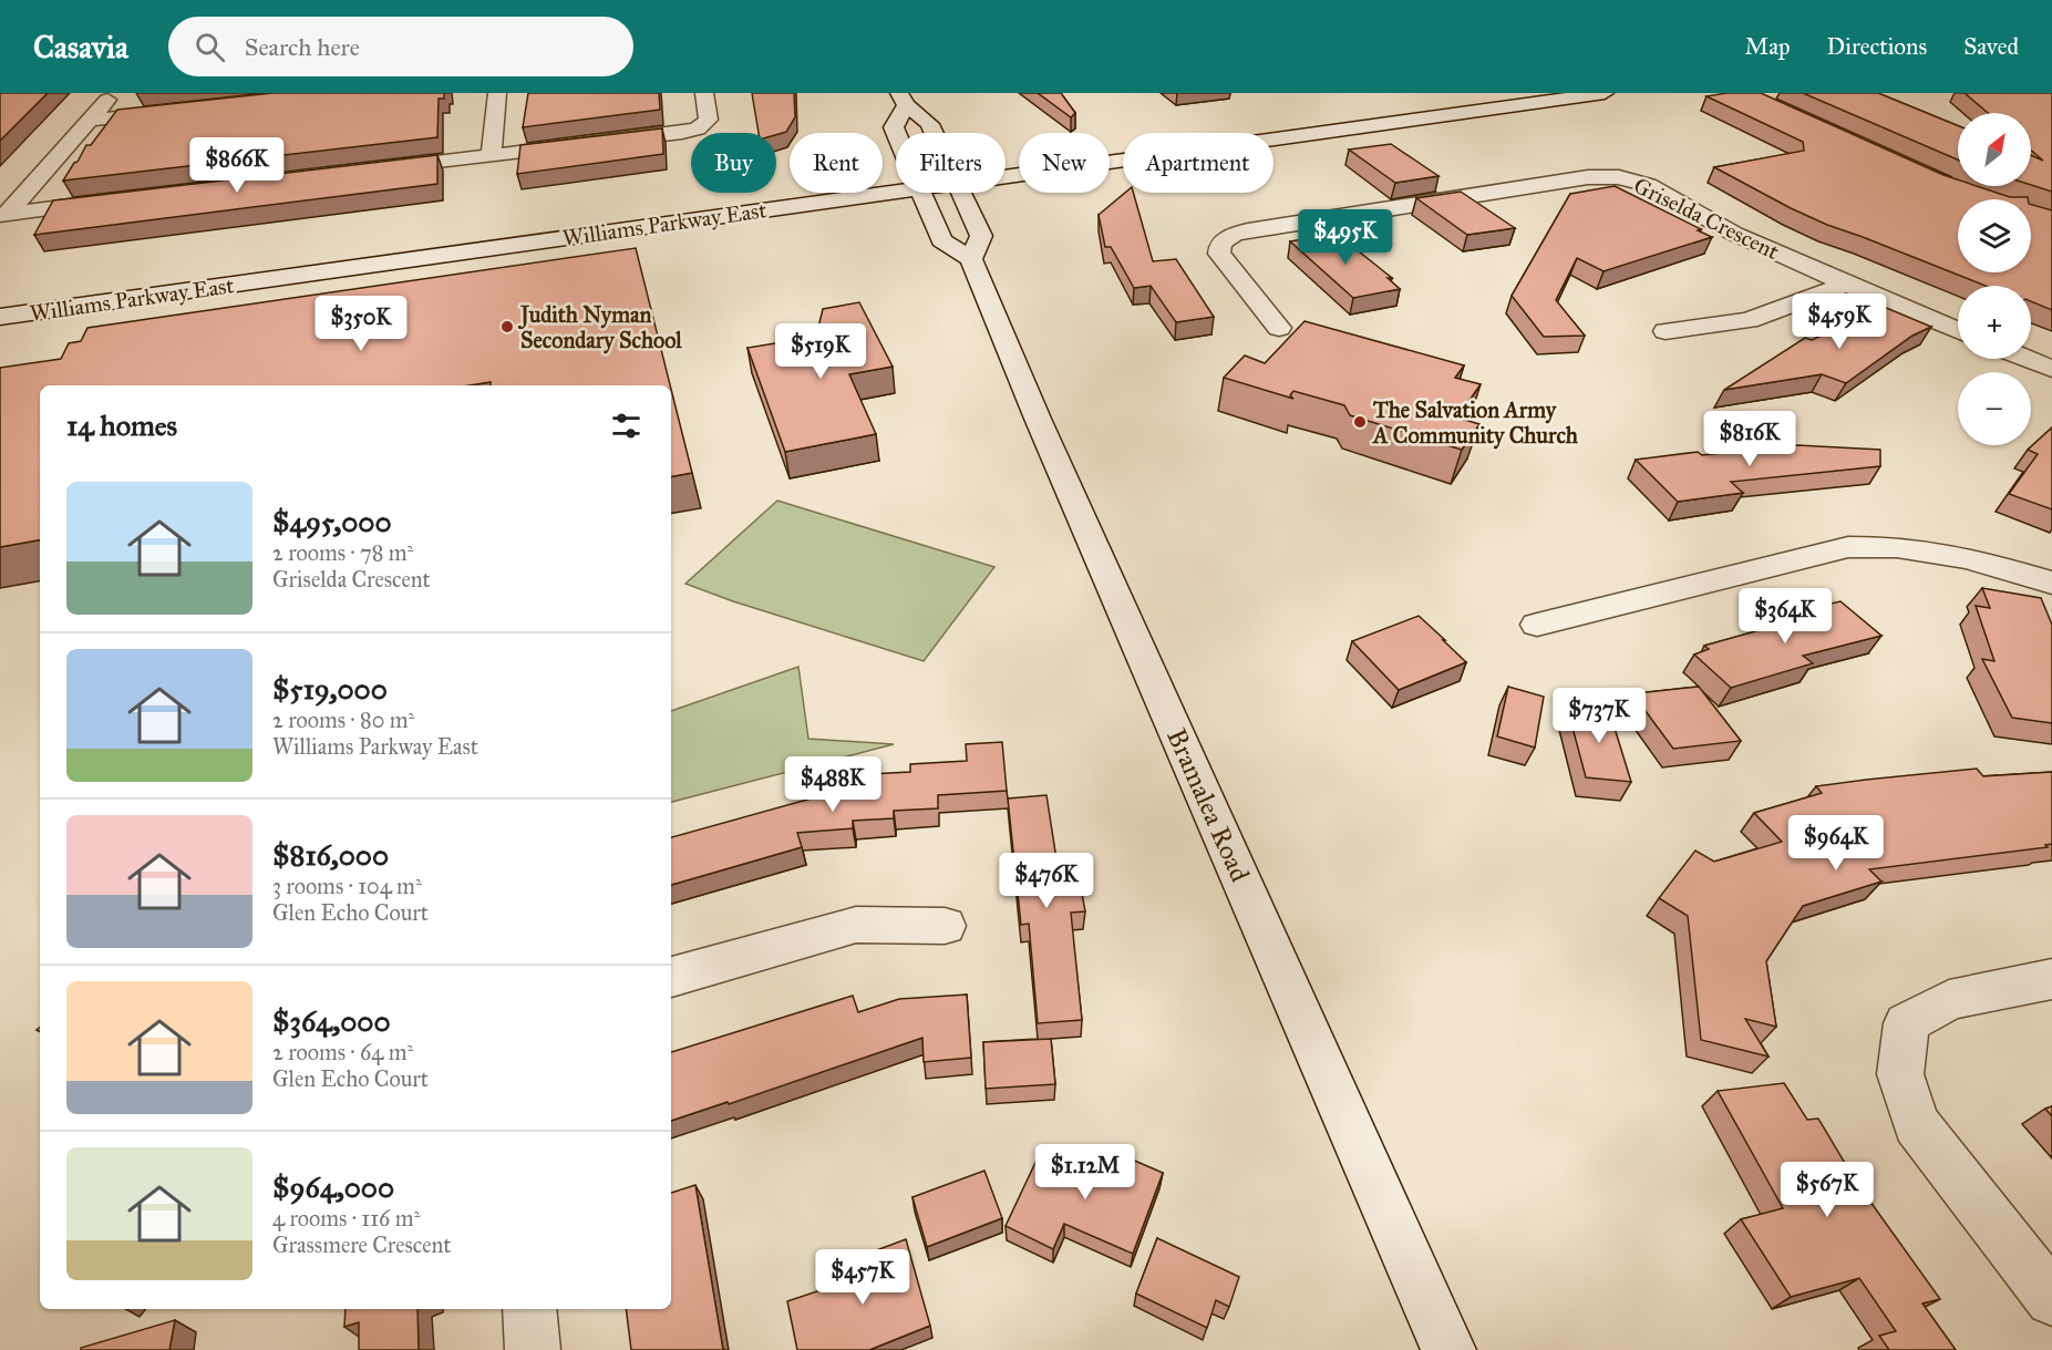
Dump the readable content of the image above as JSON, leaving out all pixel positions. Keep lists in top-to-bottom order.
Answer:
{
  "streets": {
    "main road": ["Griselda Crescent", "Williams Parkway East", "Bramalea Road"]
  },
  "places": ["Judith Nyman Secondary School", "The Salvation Army A Community Church"],
  "north": "top right",
  "page": {
    "header": "Casavia",
    "search": "Search here",
    "nav": ["Map", "Directions", "Saved"],
    "map_buttons": ["+", "−"],
    "chip": [
      "Buy",
      "Rent",
      "Filters",
      "New",
      "Apartment"
    ],
    "price": [
      "$866K",
      "$495K",
      "$459K",
      "$350K",
      "$519K",
      "$816K",
      "$364K",
      "$737K",
      "$488K",
      "$964K",
      "$476K",
      "$1.12M",
      "$567K",
      "$457K"
    ],
    "heading": "14 homes",
    "list": [
      {
        "name": "$495,000",
        "note": "2 rooms · 78 m² · Griselda Crescent"
      },
      {
        "name": "$519,000",
        "note": "2 rooms · 80 m² · Williams Parkway East"
      },
      {
        "name": "$816,000",
        "note": "3 rooms · 104 m² · Glen Echo Court"
      },
      {
        "name": "$364,000",
        "note": "2 rooms · 64 m² · Glen Echo Court"
      },
      {
        "name": "$964,000",
        "note": "4 rooms · 116 m² · Grassmere Crescent"
      }
    ]
  }
}
